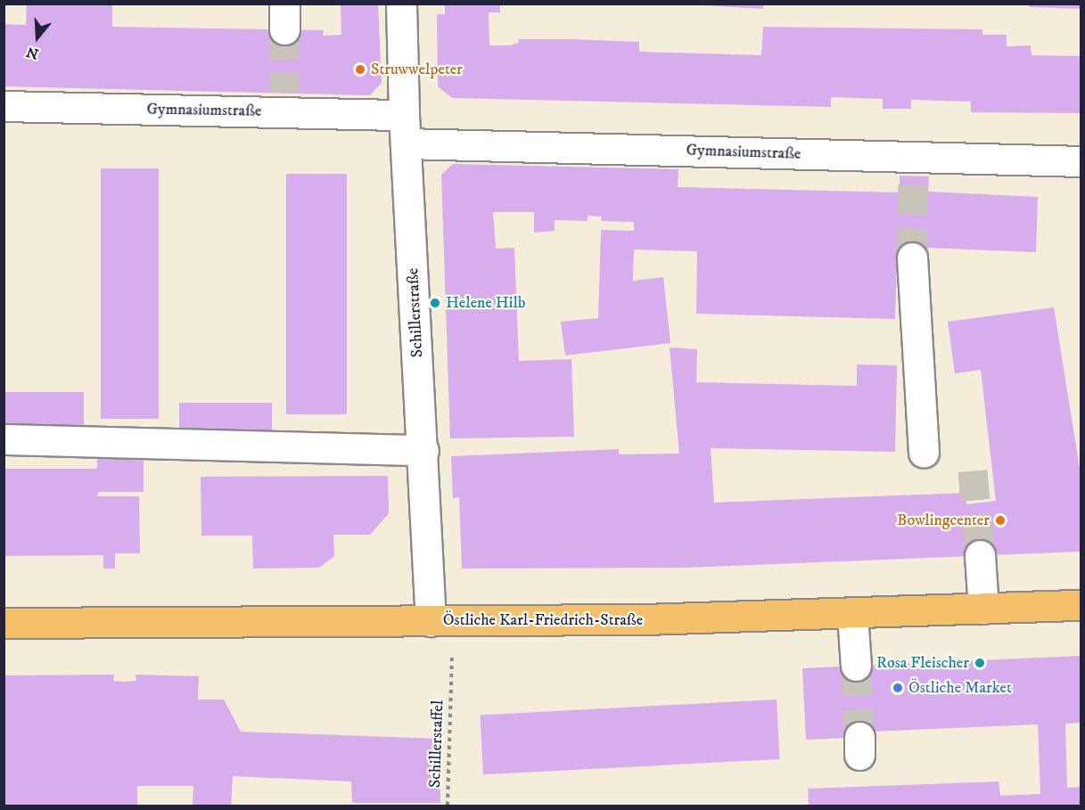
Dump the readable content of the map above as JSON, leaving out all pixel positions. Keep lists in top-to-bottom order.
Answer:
{
  "streets": {
    "main road": ["Östliche Karl-Friedrich-Straße"],
    "street": ["Gymnasiumstraße", "Schillerstraße"],
    "path": ["Schillerstaffel"]
  },
  "crossings": [
    ["Gymnasiumstraße", "Schillerstraße"],
    ["Schillerstraße", "Östliche Karl-Friedrich-Straße"]
  ],
  "places": [
    "Struwwelpeter",
    "Helene Hilb",
    "Bowlingcenter",
    "Rosa Fleischer",
    "Östliche Market"
  ],
  "north": "bottom"
}
